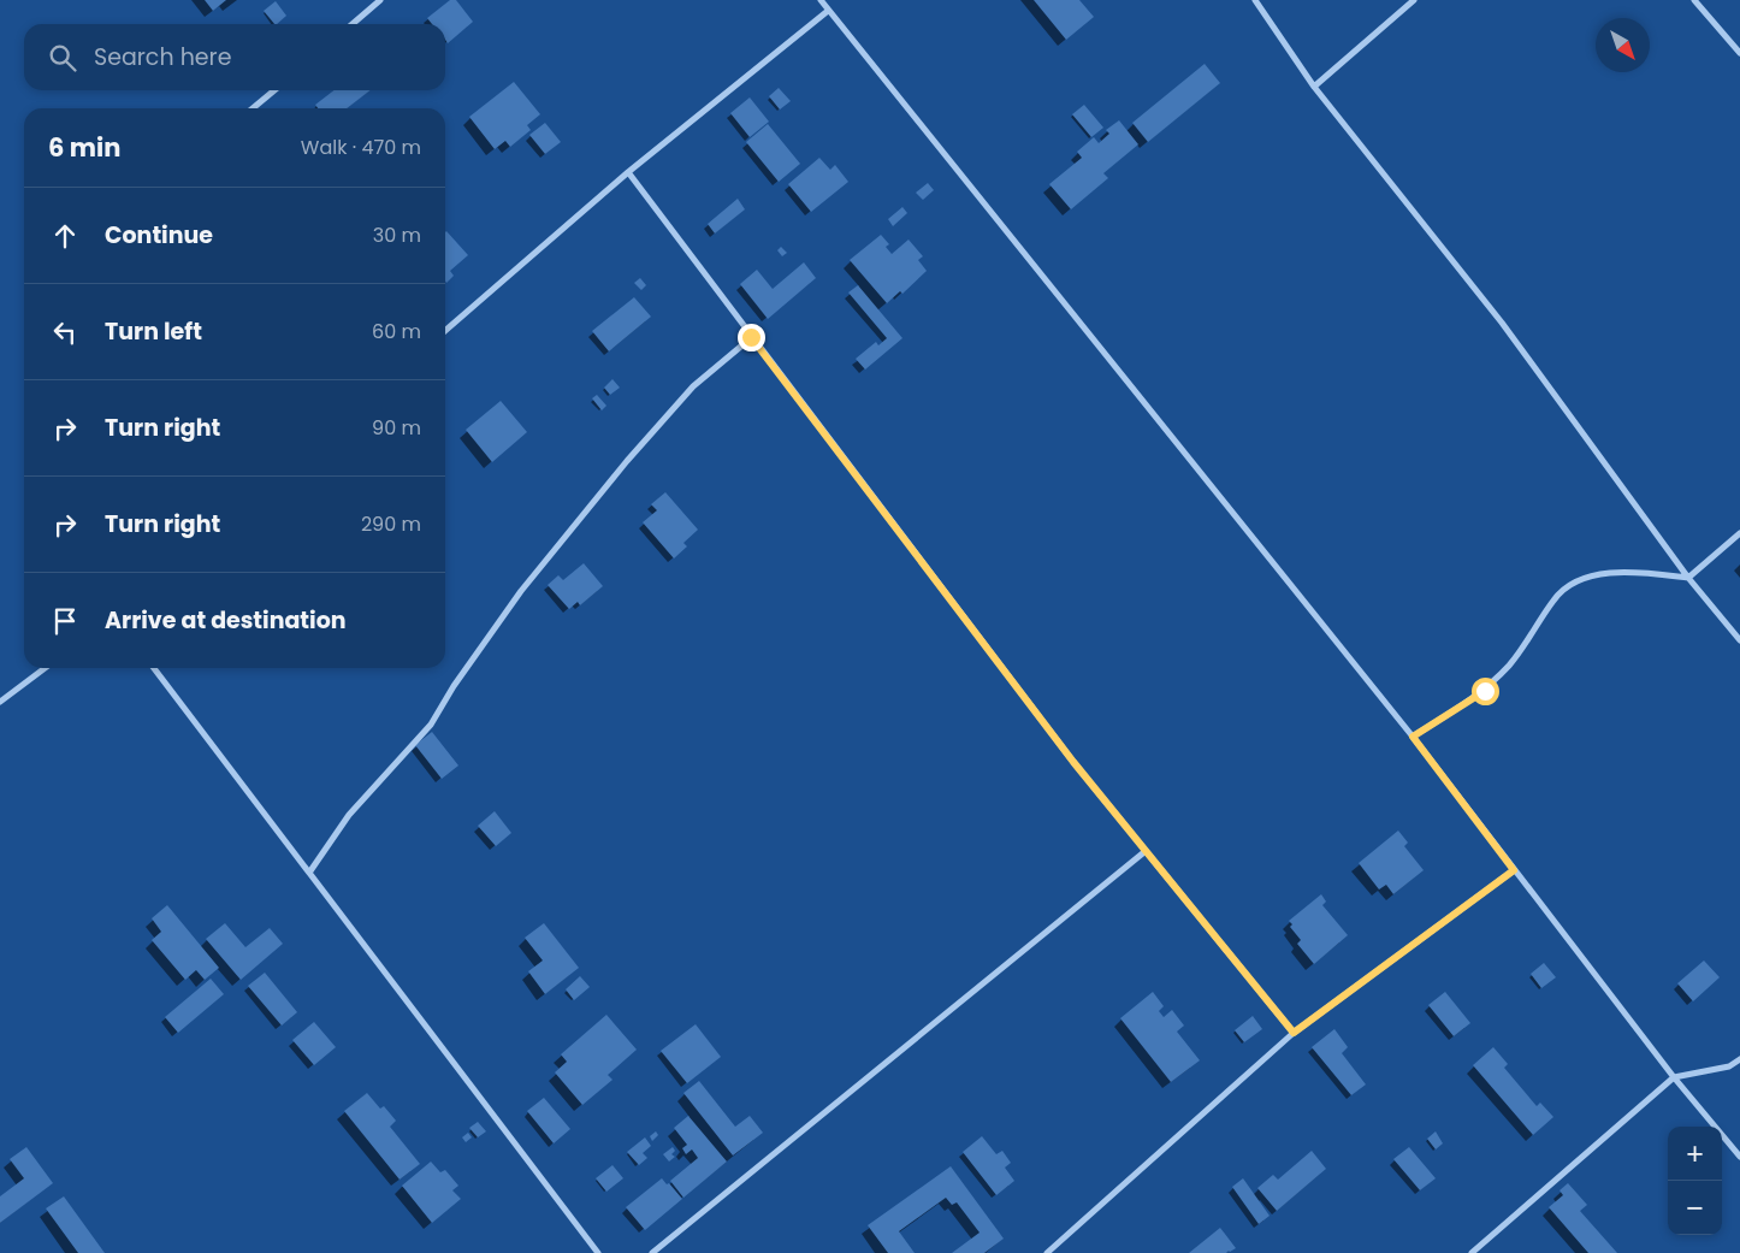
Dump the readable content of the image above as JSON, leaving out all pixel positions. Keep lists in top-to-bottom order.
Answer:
{
  "north": "bottom right",
  "page": {
    "search": "Search here",
    "heading": ["6 min", "Walk · 470 m"],
    "list": [
      ["Continue", "30 m"],
      ["Turn left", "60 m"],
      ["Turn right", "90 m"],
      ["Turn right", "290 m"],
      "Arrive at destination"
    ],
    "map_buttons": ["+", "−"]
  }
}
